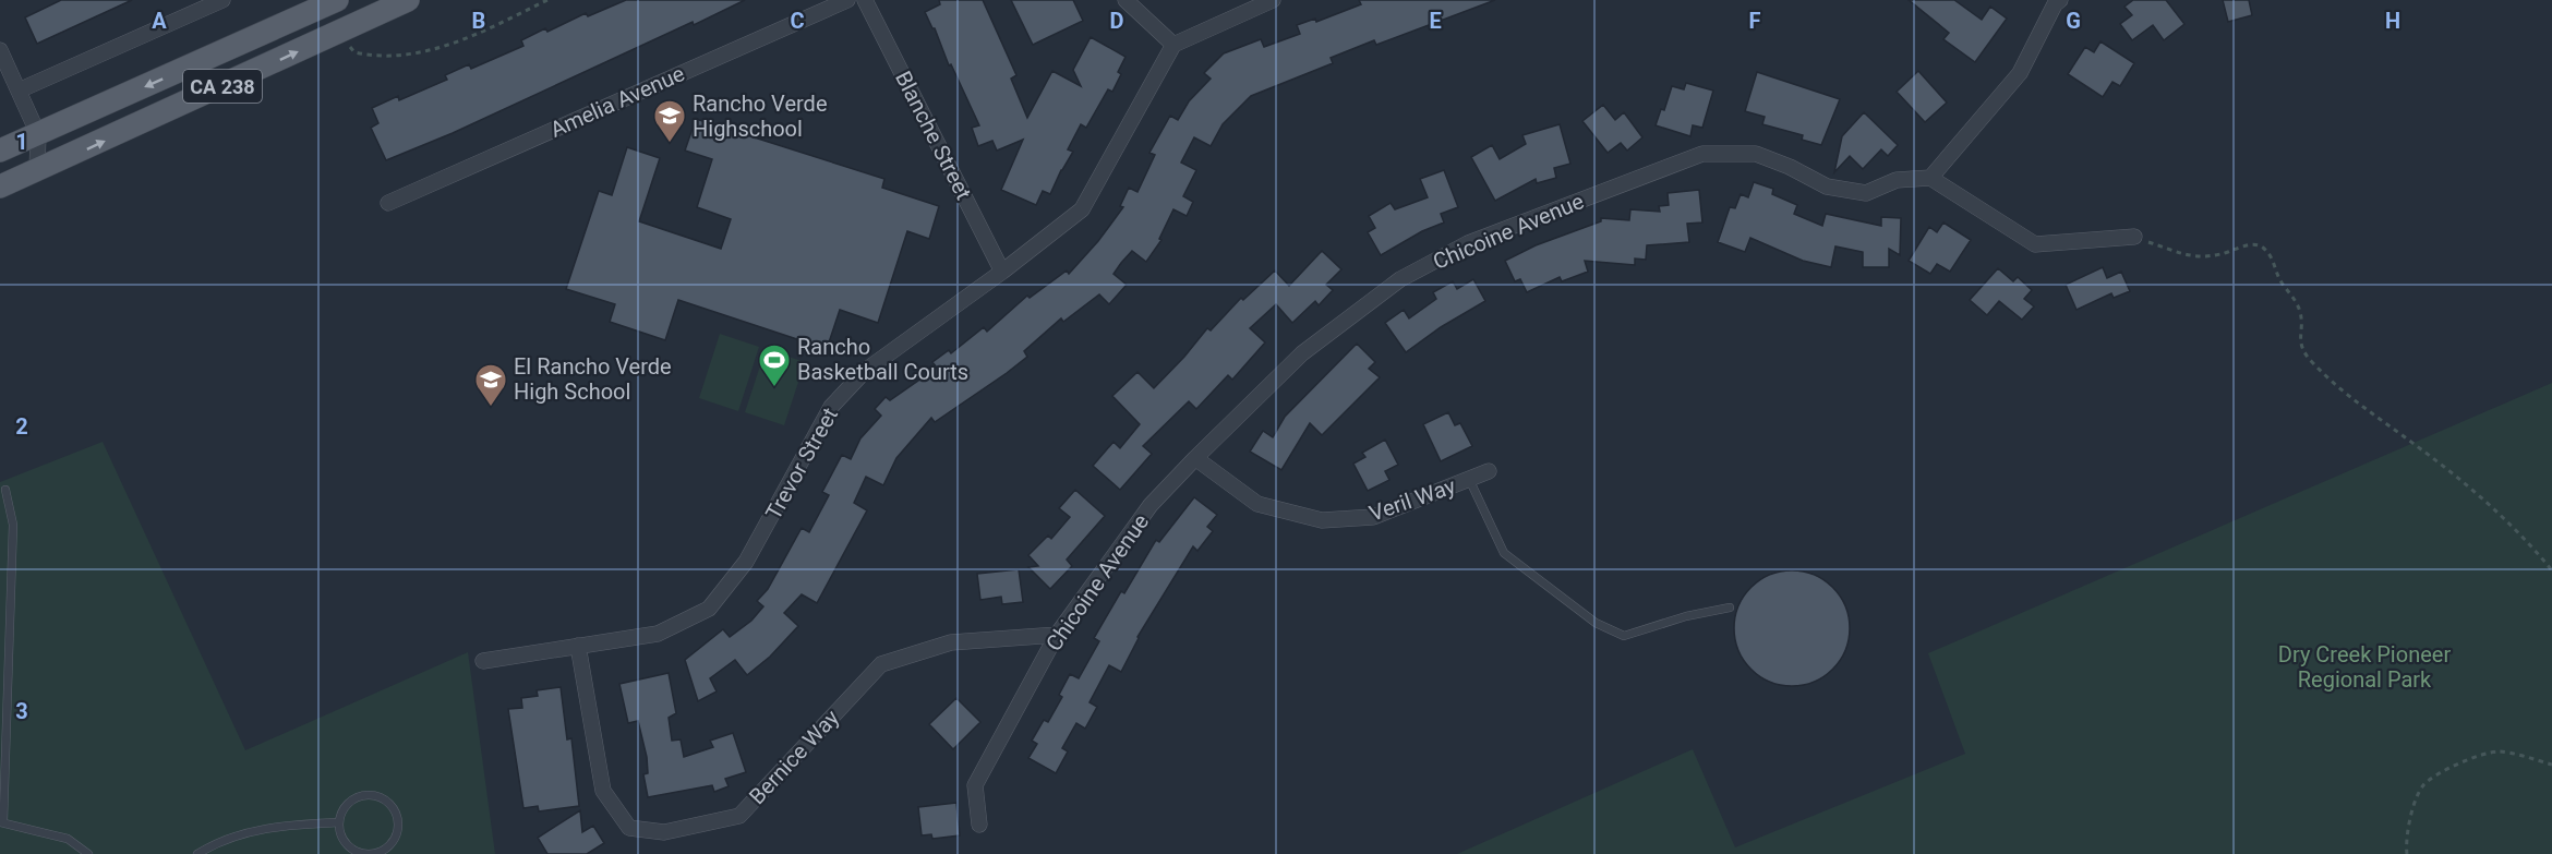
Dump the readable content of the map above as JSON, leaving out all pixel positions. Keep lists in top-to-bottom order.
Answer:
{
  "streets": {
    "main road": ["CA 238"],
    "street": [
      "Amelia Avenue",
      "Blanche Street",
      "Chicoine Avenue",
      "Trevor Street",
      "Veril Way",
      "Bernice Way"
    ]
  },
  "crossings": [
    ["Blanche Street", "Trevor Street"],
    ["Chicoine Avenue", "Veril Way"],
    ["Chicoine Avenue", "Bernice Way"],
    ["Trevor Street", "Bernice Way"]
  ],
  "parks": ["Dry Creek Pioneer Regional Park"],
  "places": {
    "school or university": ["Rancho Verde Highschool", "El Rancho Verde High School"],
    "sports": ["Rancho Basketball Courts"]
  },
  "grid": {
    "columns": [
      "A",
      "B",
      "C",
      "D",
      "E",
      "F",
      "G",
      "H"
    ],
    "rows": ["1", "2", "3"]
  }
}
